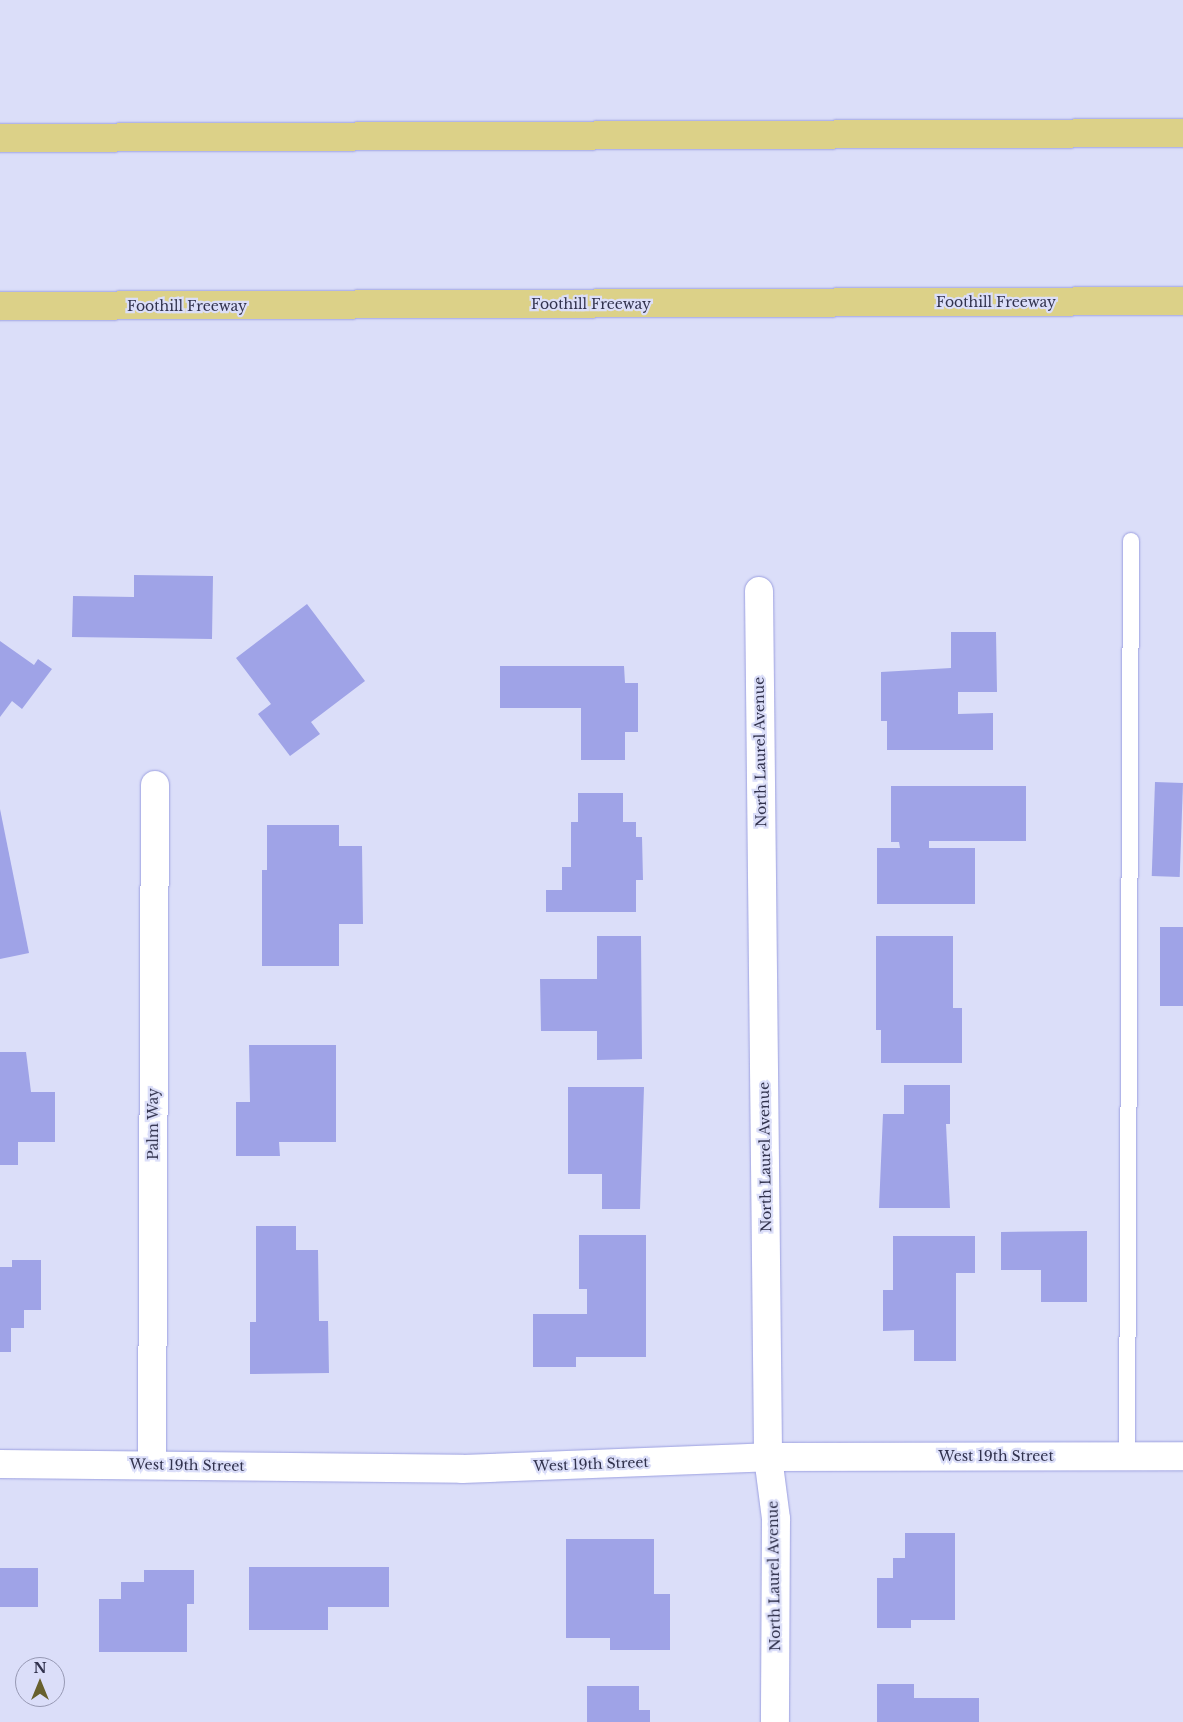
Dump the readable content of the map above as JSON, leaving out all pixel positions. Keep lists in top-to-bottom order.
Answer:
{
  "streets": {
    "highway": ["Foothill Freeway"],
    "street": ["North Laurel Avenue", "Palm Way", "West 19th Street"]
  },
  "crossings": [
    ["North Laurel Avenue", "West 19th Street"],
    ["Palm Way", "West 19th Street"]
  ],
  "north": "top"
}
